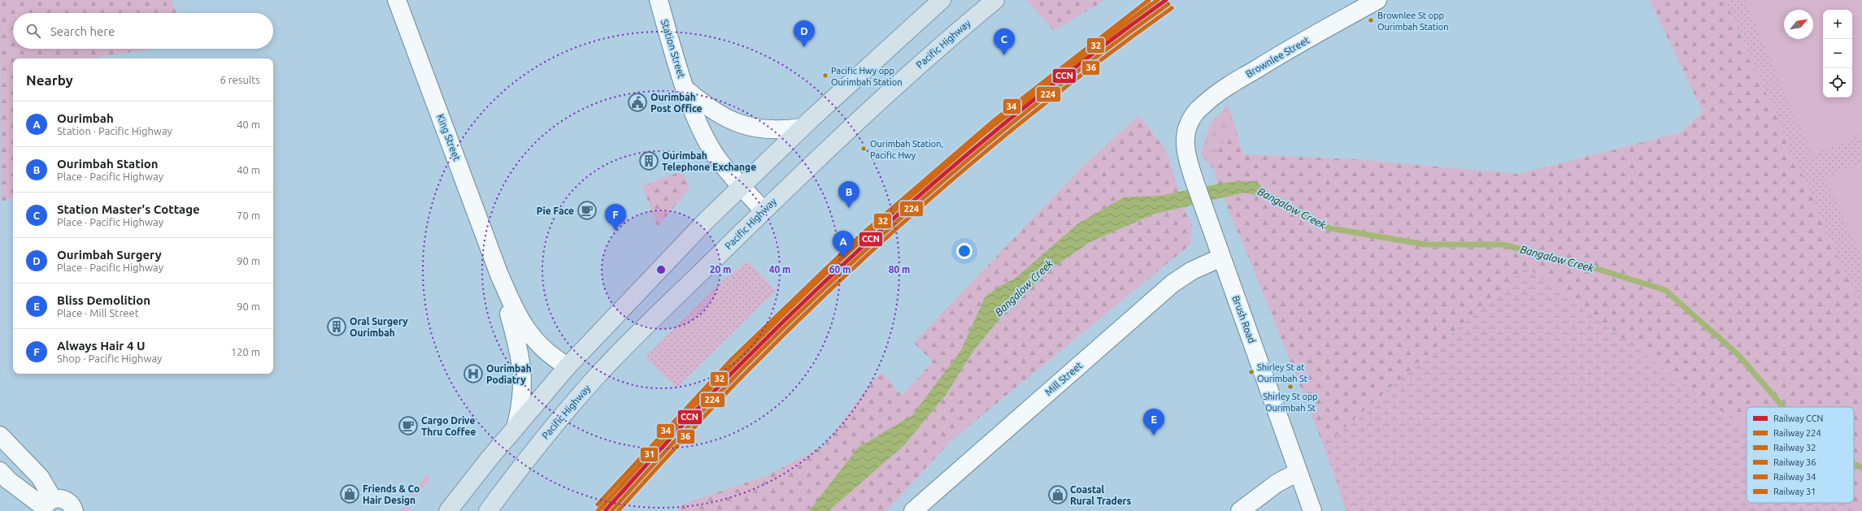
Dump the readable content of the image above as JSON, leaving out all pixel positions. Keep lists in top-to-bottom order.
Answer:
{
  "streets": {
    "main road": ["Pacific Highway"],
    "street": [
      "Station Street",
      "Brownlee Street",
      "King Street",
      "Brush Road",
      "Mill Street"
    ]
  },
  "crossings": [
    ["Pacific Highway", "Station Street"],
    ["Brownlee Street", "Brush Road"],
    ["Brush Road", "Mill Street"]
  ],
  "water": ["Bangalow Creek"],
  "places": {
    "other": [
      "Brownlee St opp Ourimbah Station",
      "Pacific Hwy opp Ourimbah Station",
      "Ourimbah Station, Pacific Hwy",
      "Shirley St at Ourimbah St",
      "Shirley St opp Ourimbah St"
    ],
    "public building": ["Ourimbah Post Office"],
    "building": ["Ourimbah Telephone Exchange", "Oral Surgery Ourimbah"],
    "cafe": ["Pie Face", "Cargo Drive Thru Coffee"],
    "hospital": ["Ourimbah Podiatry"],
    "shop": ["Friends & Co Hair Design", "Coastal Rural Traders"]
  },
  "lines": [
    "rail line CCN",
    "rail line 32",
    "rail line 34",
    "rail line 224",
    "rail line 31",
    "rail line 36"
  ],
  "legend": [
    "Railway CCN",
    "Railway 224",
    "Railway 32",
    "Railway 36",
    "Railway 34",
    "Railway 31"
  ],
  "north": "top right",
  "page": {
    "map_buttons": ["+", "−"],
    "search": "Search here",
    "pins": [
      "D",
      "C",
      "B",
      "F",
      "A",
      "E"
    ],
    "heading": ["Nearby", "6 results"],
    "list": [
      {
        "mark": "A",
        "name": "Ourimbah",
        "note": "Station · Pacific Highway",
        "value": "40 m"
      },
      {
        "mark": "B",
        "name": "Ourimbah Station",
        "note": "Place · Pacific Highway",
        "value": "40 m"
      },
      {
        "mark": "C",
        "name": "Station Master's Cottage",
        "note": "Place · Pacific Highway",
        "value": "70 m"
      },
      {
        "mark": "D",
        "name": "Ourimbah Surgery",
        "note": "Place · Pacific Highway",
        "value": "90 m"
      },
      {
        "mark": "E",
        "name": "Bliss Demolition",
        "note": "Place · Mill Street",
        "value": "90 m"
      },
      {
        "mark": "F",
        "name": "Always Hair 4 U",
        "note": "Shop · Pacific Highway",
        "value": "120 m"
      }
    ]
  },
  "rings": [
    "20 m",
    "40 m",
    "60 m",
    "80 m"
  ]
}
